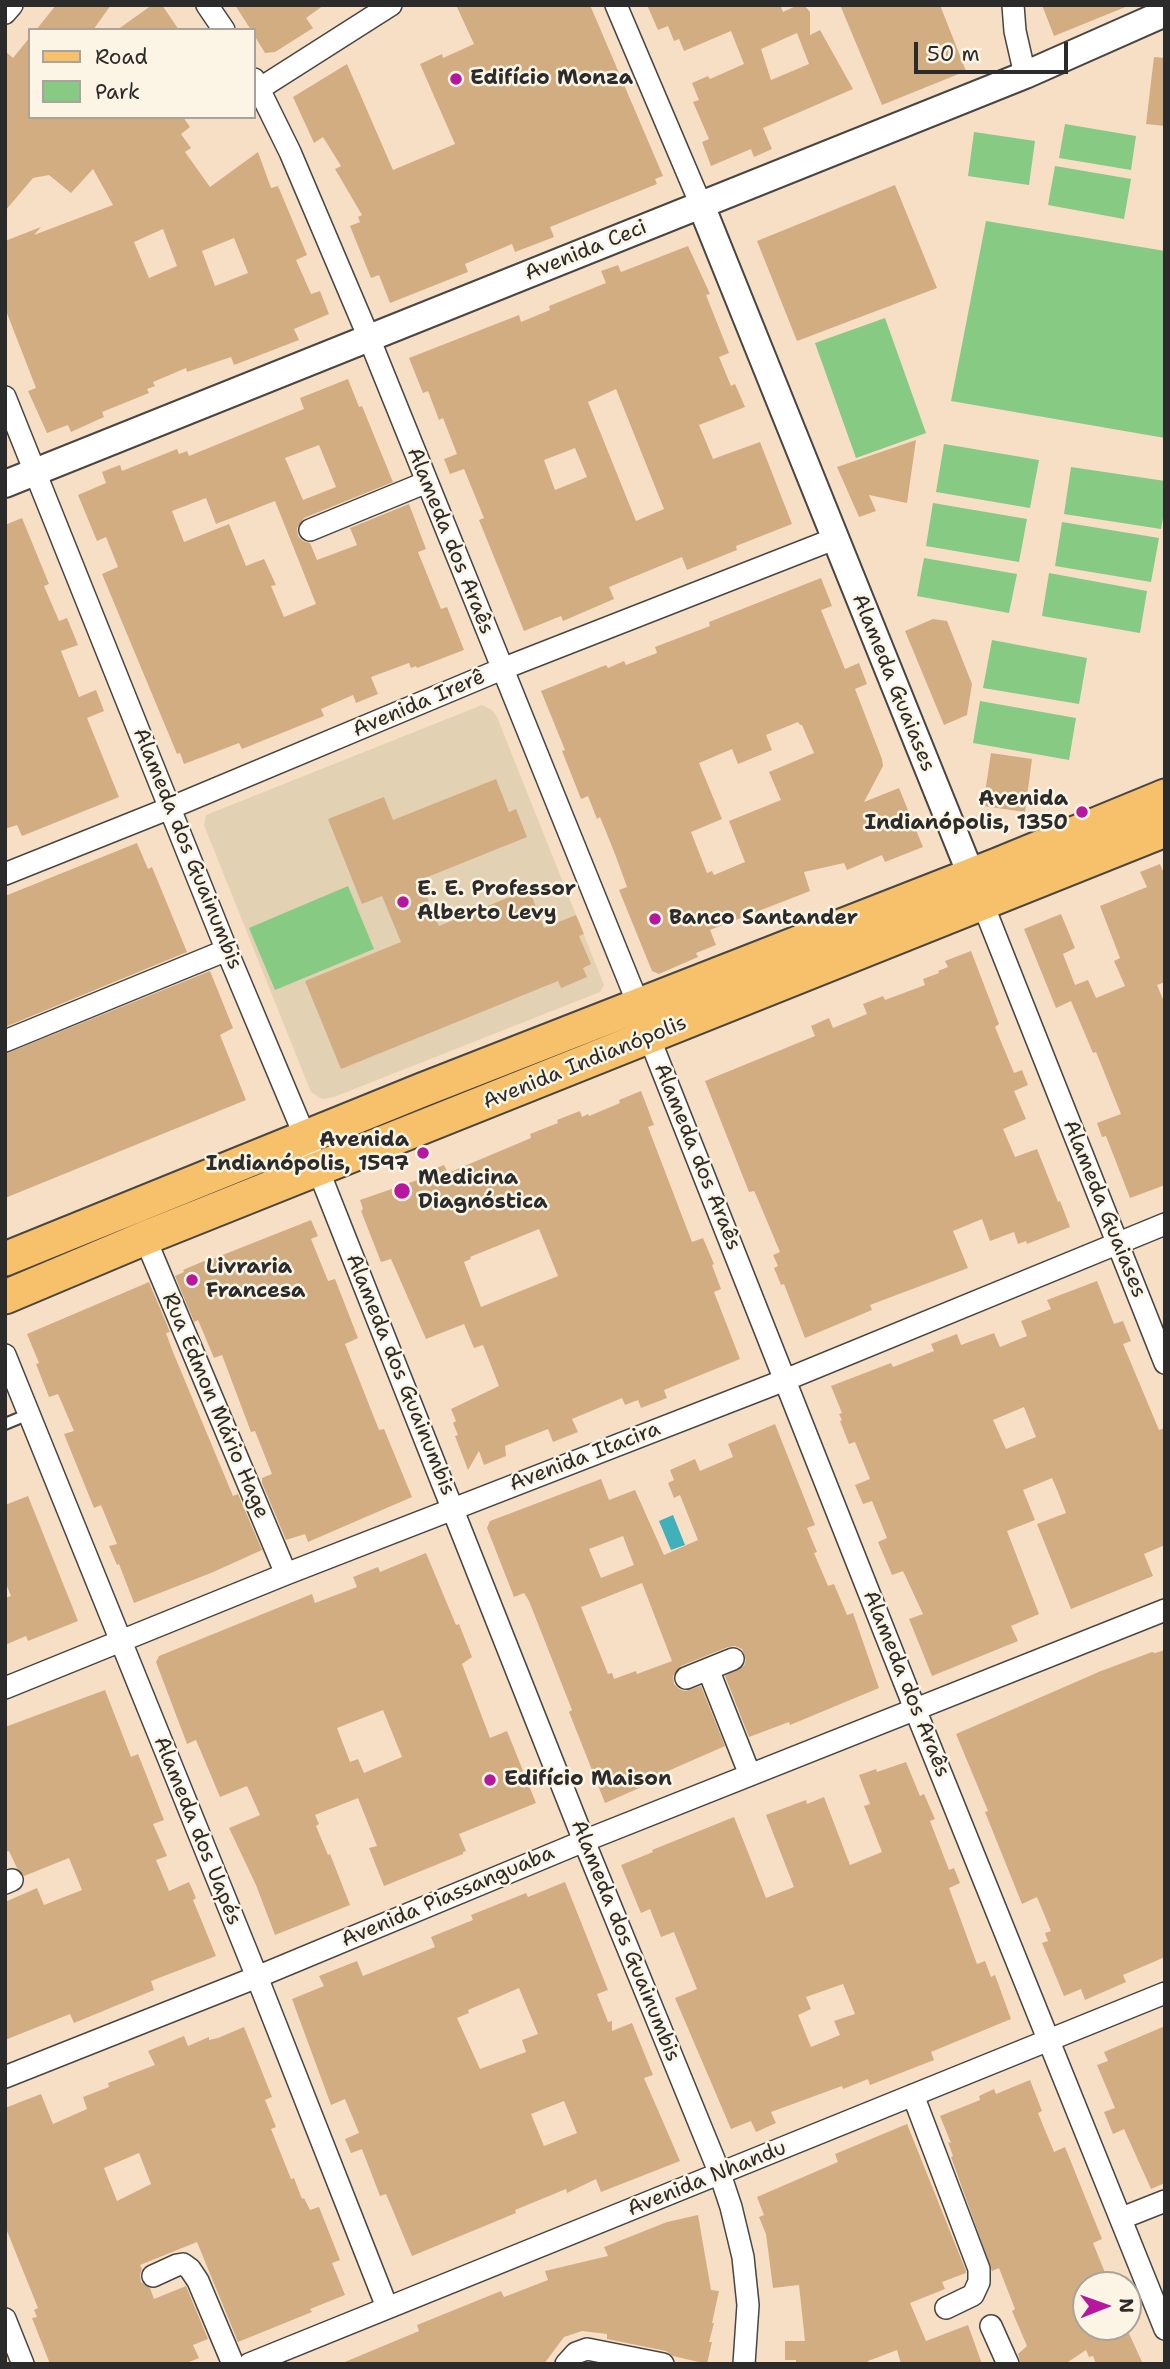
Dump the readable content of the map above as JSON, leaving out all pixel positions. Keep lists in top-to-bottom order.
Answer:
{
  "streets": {
    "main road": ["Avenida Indianópolis"],
    "street": [
      "Avenida Ceci",
      "Alameda dos Araês",
      "Alameda Guaiases",
      "Avenida Irerê",
      "Alameda dos Guainumbis",
      "Rua Edmon Mário Hage",
      "Avenida Itacira",
      "Alameda dos Uapés",
      "Avenida Piassanguaba",
      "Avenida Nhandu"
    ]
  },
  "crossings": [
    ["Avenida Ceci", "Alameda dos Araês"],
    ["Avenida Ceci", "Alameda Guaiases"],
    ["Avenida Ceci", "Alameda dos Guainumbis"],
    ["Alameda dos Araês", "Avenida Irerê"],
    ["Alameda dos Araês", "Avenida Indianópolis"],
    ["Alameda dos Araês", "Avenida Itacira"],
    ["Alameda dos Araês", "Avenida Piassanguaba"],
    ["Alameda dos Araês", "Avenida Nhandu"],
    ["Alameda Guaiases", "Avenida Irerê"],
    ["Alameda Guaiases", "Avenida Indianópolis"],
    ["Alameda Guaiases", "Avenida Itacira"],
    ["Avenida Irerê", "Alameda dos Guainumbis"],
    ["Alameda dos Guainumbis", "Avenida Indianópolis"],
    ["Alameda dos Guainumbis", "Avenida Itacira"],
    ["Alameda dos Guainumbis", "Avenida Piassanguaba"],
    ["Alameda dos Guainumbis", "Avenida Nhandu"],
    ["Avenida Indianópolis", "Rua Edmon Mário Hage"],
    ["Rua Edmon Mário Hage", "Avenida Itacira"],
    ["Avenida Itacira", "Alameda dos Uapés"],
    ["Alameda dos Uapés", "Avenida Piassanguaba"],
    ["Alameda dos Uapés", "Avenida Nhandu"]
  ],
  "places": [
    "Edifício Monza",
    "Avenida Indianópolis, 1350",
    "E. E. Professor Alberto Levy",
    "Banco Santander",
    "Avenida Indianópolis, 1597",
    "Medicina Diagnóstica",
    "Livraria Francesa",
    "Edifício Maison"
  ],
  "legend": ["Road", "Park"],
  "scale_bar": "50 m",
  "north": "right"
}
